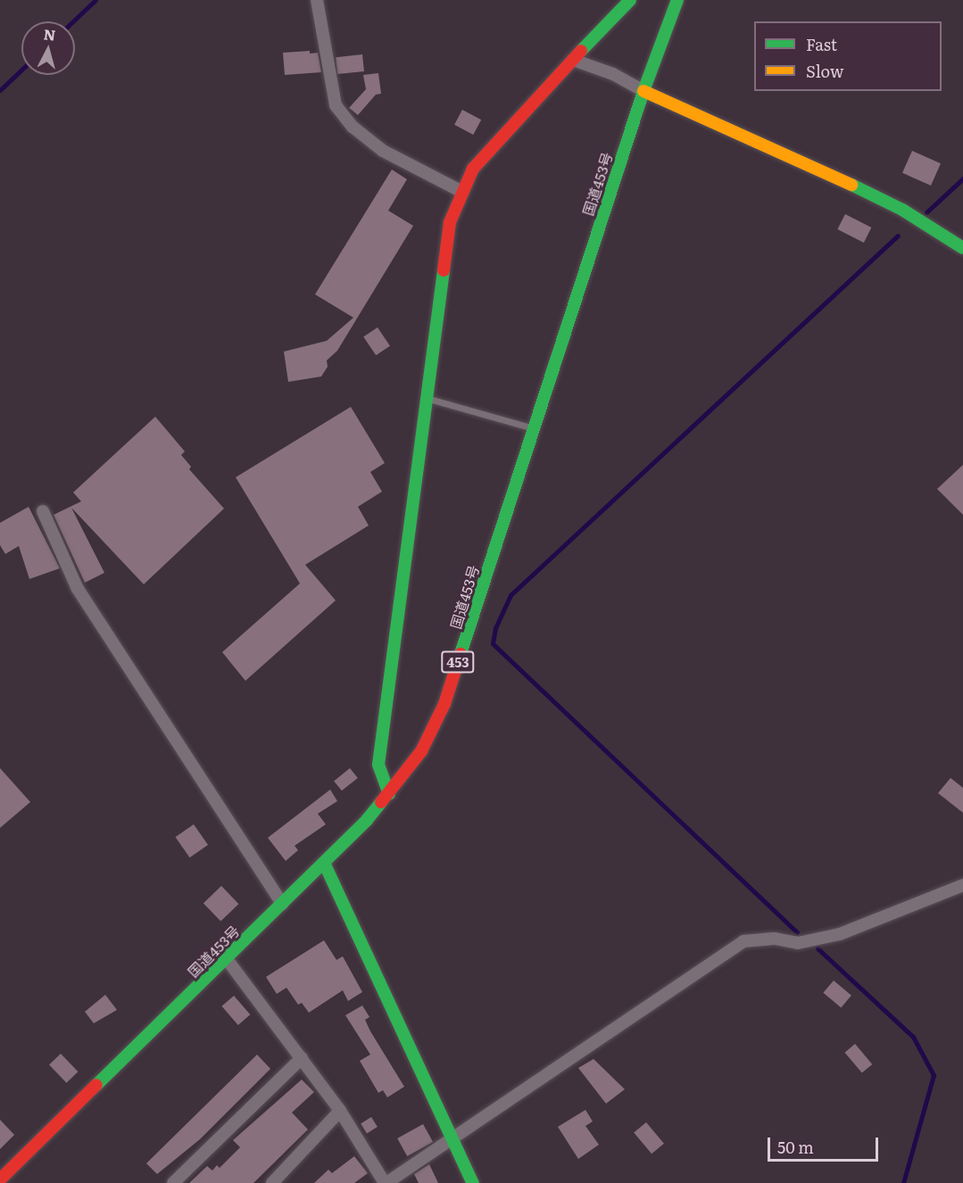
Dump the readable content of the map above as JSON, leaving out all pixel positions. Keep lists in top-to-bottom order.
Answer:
{
  "streets": {
    "main road": ["国道453号", "453"]
  },
  "legend": ["Fast", "Slow"],
  "scale_bar": "50 m",
  "north": "top"
}
